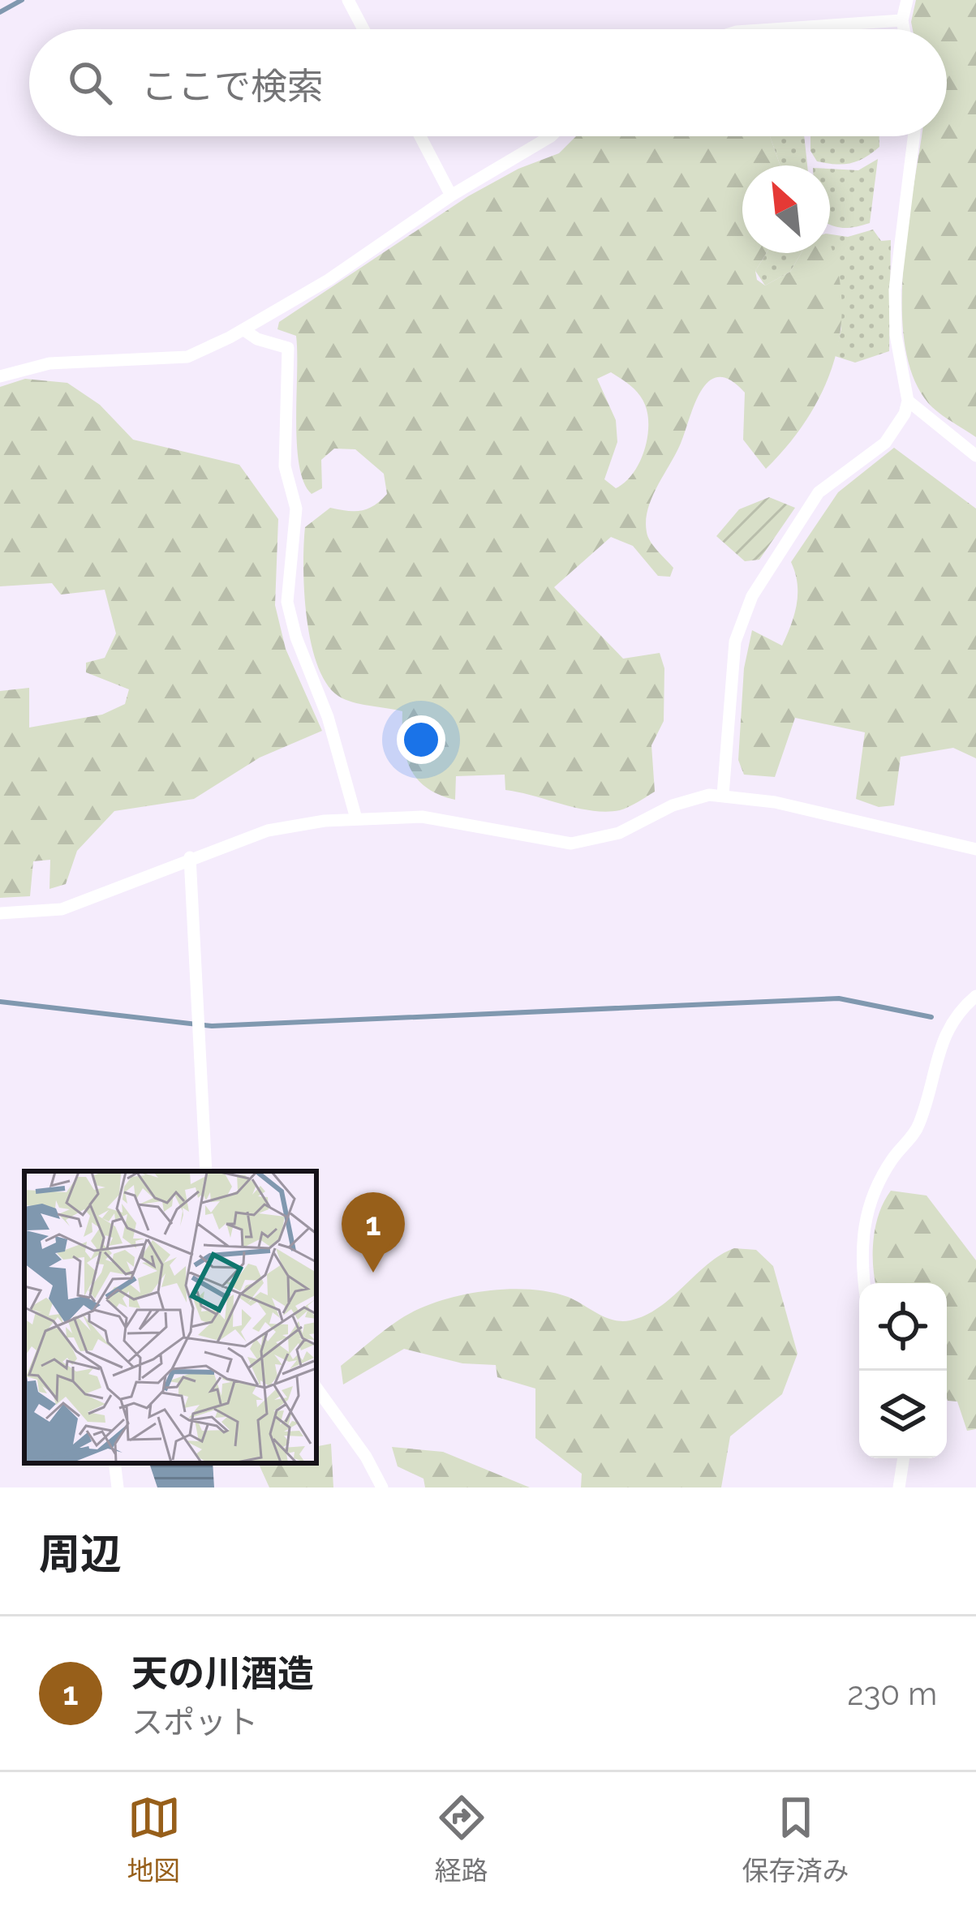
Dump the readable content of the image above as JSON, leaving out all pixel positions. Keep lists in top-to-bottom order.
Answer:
{
  "north": "top left",
  "page": {
    "search": "ここで検索",
    "pins": "1",
    "heading": "周辺",
    "list": [
      {
        "mark": "1",
        "name": "天の川酒造",
        "note": "スポット",
        "value": "230 m"
      }
    ],
    "nav": ["地図", "経路", "保存済み"]
  }
}
